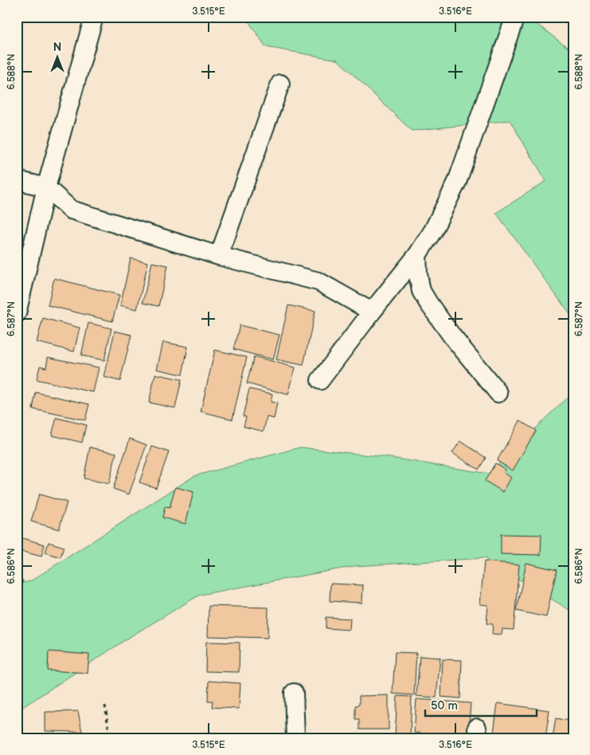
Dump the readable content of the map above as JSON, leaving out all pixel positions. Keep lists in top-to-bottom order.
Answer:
{
  "scale_bar": "50 m",
  "north": "top",
  "coordinates": [
    "3.515°E",
    "3.516°E",
    "6.588°N",
    "6.587°N",
    "6.586°N"
  ]
}
